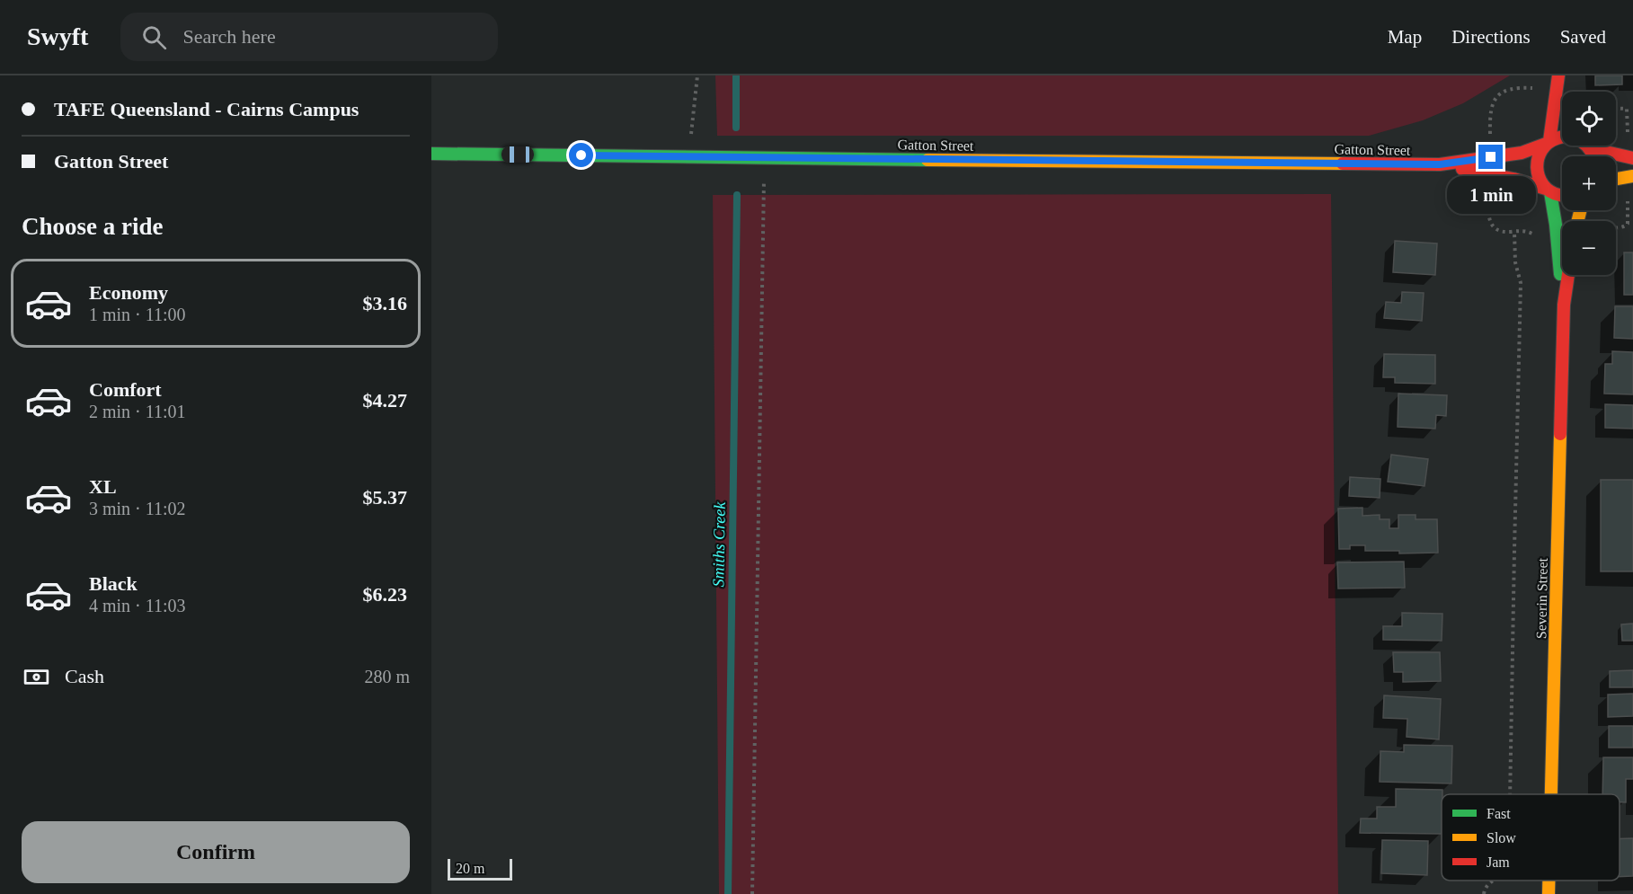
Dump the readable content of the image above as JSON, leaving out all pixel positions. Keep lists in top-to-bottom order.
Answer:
{
  "streets": {
    "street": ["Gatton Street", "Severin Street"]
  },
  "crossings": [
    ["Gatton Street", "Severin Street"]
  ],
  "water": ["Smiths Creek"],
  "legend": ["Fast", "Slow", "Jam"],
  "scale_bar": "20 m",
  "page": {
    "header": "Swyft",
    "search": "Search here",
    "nav": ["Map", "Directions", "Saved"],
    "banner": ["TAFE Queensland - Cairns Campus", "Gatton Street"],
    "map_buttons": ["+", "−"],
    "bubble": "1 min",
    "heading": "Choose a ride",
    "list": [
      {
        "name": "Economy",
        "note": "1 min · 11:00",
        "value": "$3.16"
      },
      {
        "name": "Comfort",
        "note": "2 min · 11:01",
        "value": "$4.27"
      },
      {
        "name": "XL",
        "note": "3 min · 11:02",
        "value": "$5.37"
      },
      {
        "name": "Black",
        "note": "4 min · 11:03",
        "value": "$6.23"
      }
    ],
    "pay": ["Cash", "280 m"],
    "buttons": "Confirm",
    "scale": "20 m"
  }
}
